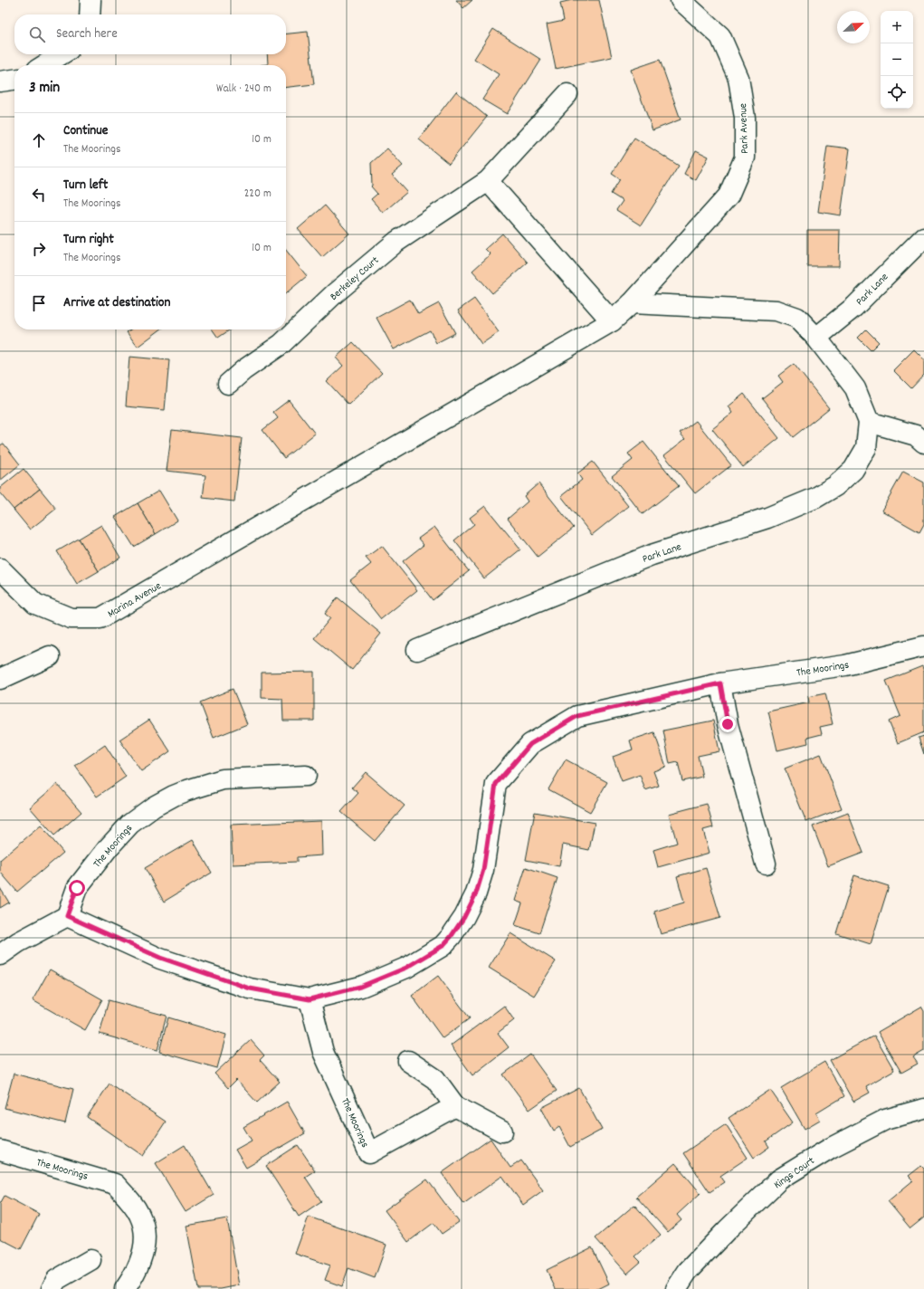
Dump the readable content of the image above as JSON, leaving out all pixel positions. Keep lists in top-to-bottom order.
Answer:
{
  "streets": {
    "street": [
      "Park Avenue",
      "Berkeley Court",
      "Park Lane",
      "Marina Avenue",
      "The Moorings",
      "Kings Court"
    ]
  },
  "crossings": [
    ["Park Avenue", "Park Lane"],
    ["Park Avenue", "Marina Avenue"]
  ],
  "north": "top right",
  "page": {
    "map_buttons": ["+", "−"],
    "search": "Search here",
    "heading": ["3 min", "Walk · 240 m"],
    "list": [
      ["Continue", "The Moorings", "10 m"],
      ["Turn left", "The Moorings", "220 m"],
      ["Turn right", "The Moorings", "10 m"],
      "Arrive at destination"
    ]
  }
}
